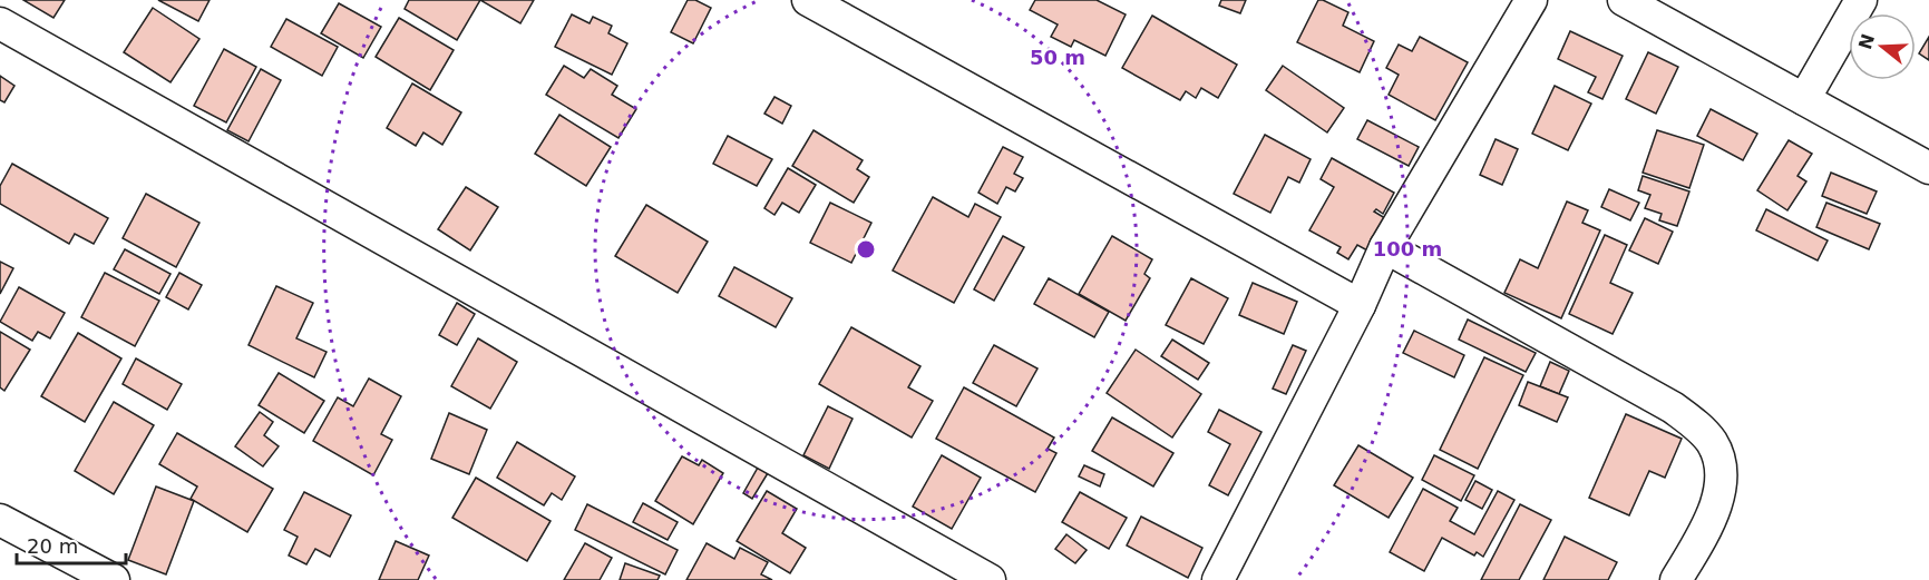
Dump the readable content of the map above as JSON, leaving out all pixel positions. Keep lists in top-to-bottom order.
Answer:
{
  "scale_bar": "20 m",
  "north": "left",
  "rings": ["50 m", "100 m"]
}
